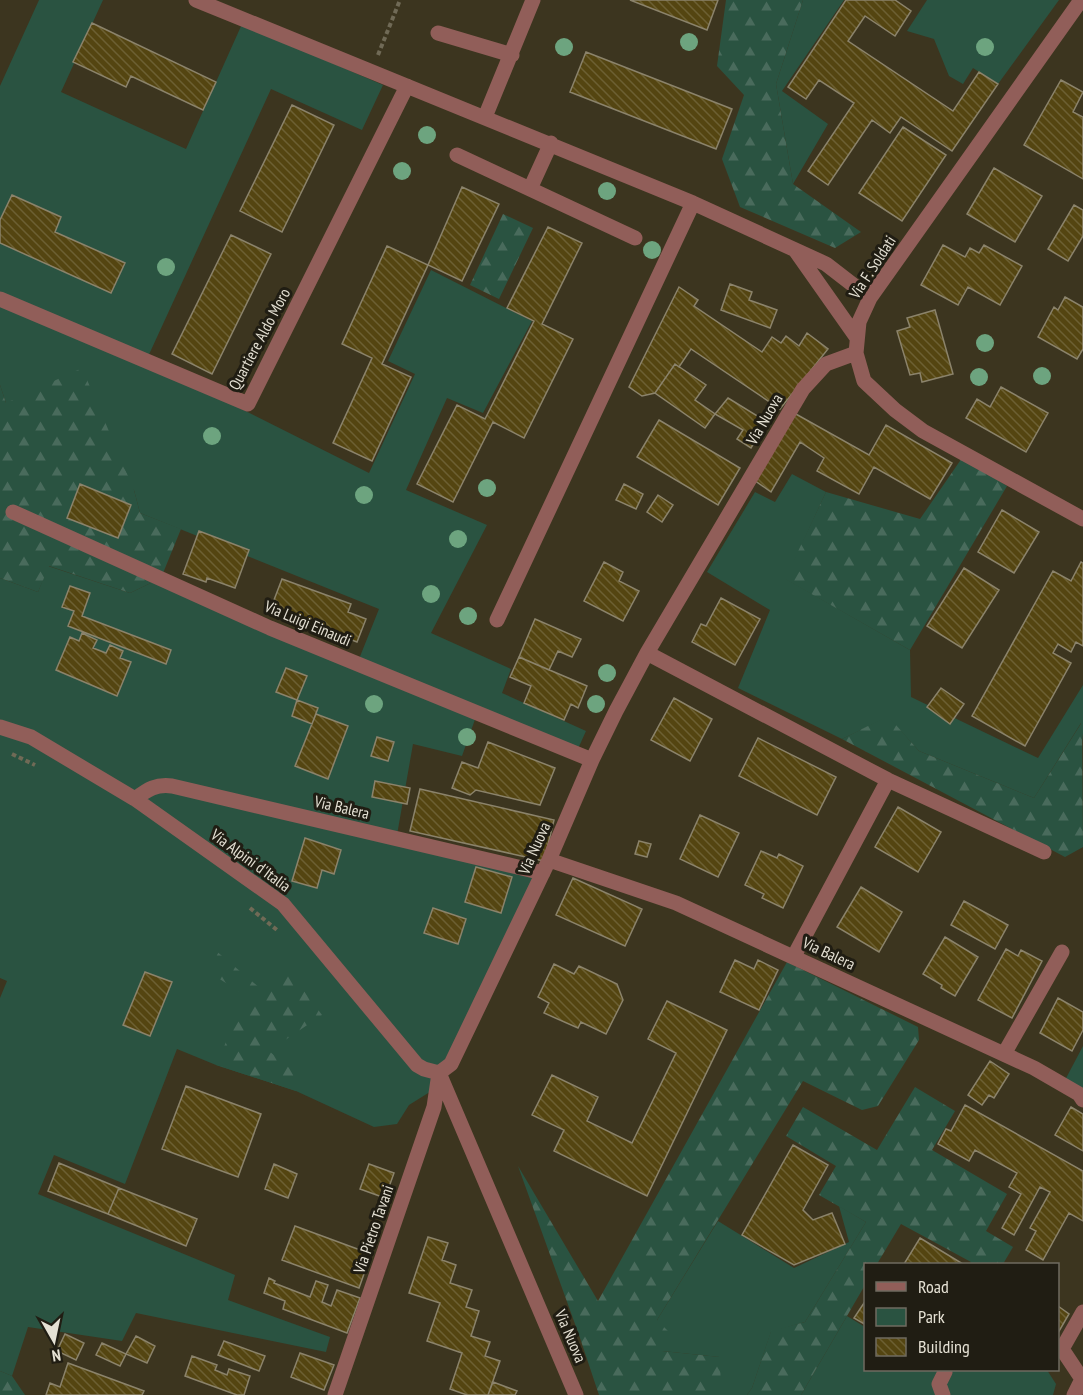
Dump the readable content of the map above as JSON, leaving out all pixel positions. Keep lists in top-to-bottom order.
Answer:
{
  "streets": {
    "street": [
      "Via F. Soldati",
      "Quartiere Aldo Moro",
      "Via Nuova",
      "Via Luigi Einaudi",
      "Via Balera",
      "Via Alpini d'Italia",
      "Via Pietro Tavani"
    ]
  },
  "crossings": [
    ["Via F. Soldati", "Via Nuova"],
    ["Via Nuova", "Via Luigi Einaudi"],
    ["Via Nuova", "Via Balera"],
    ["Via Nuova", "Via Alpini d'Italia"],
    ["Via Nuova", "Via Pietro Tavani"],
    ["Via Balera", "Via Alpini d'Italia"],
    ["Via Alpini d'Italia", "Via Pietro Tavani"]
  ],
  "legend": ["Road", "Park", "Building"],
  "north": "bottom"
}
